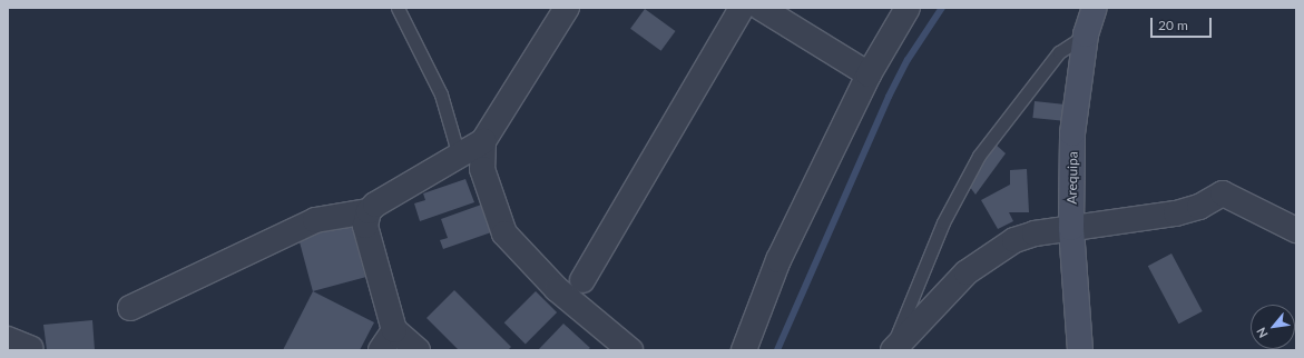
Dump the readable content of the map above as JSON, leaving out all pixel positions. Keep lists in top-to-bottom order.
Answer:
{
  "streets": {
    "street": ["Arequipa"]
  },
  "scale_bar": "20 m",
  "north": "bottom left"
}
